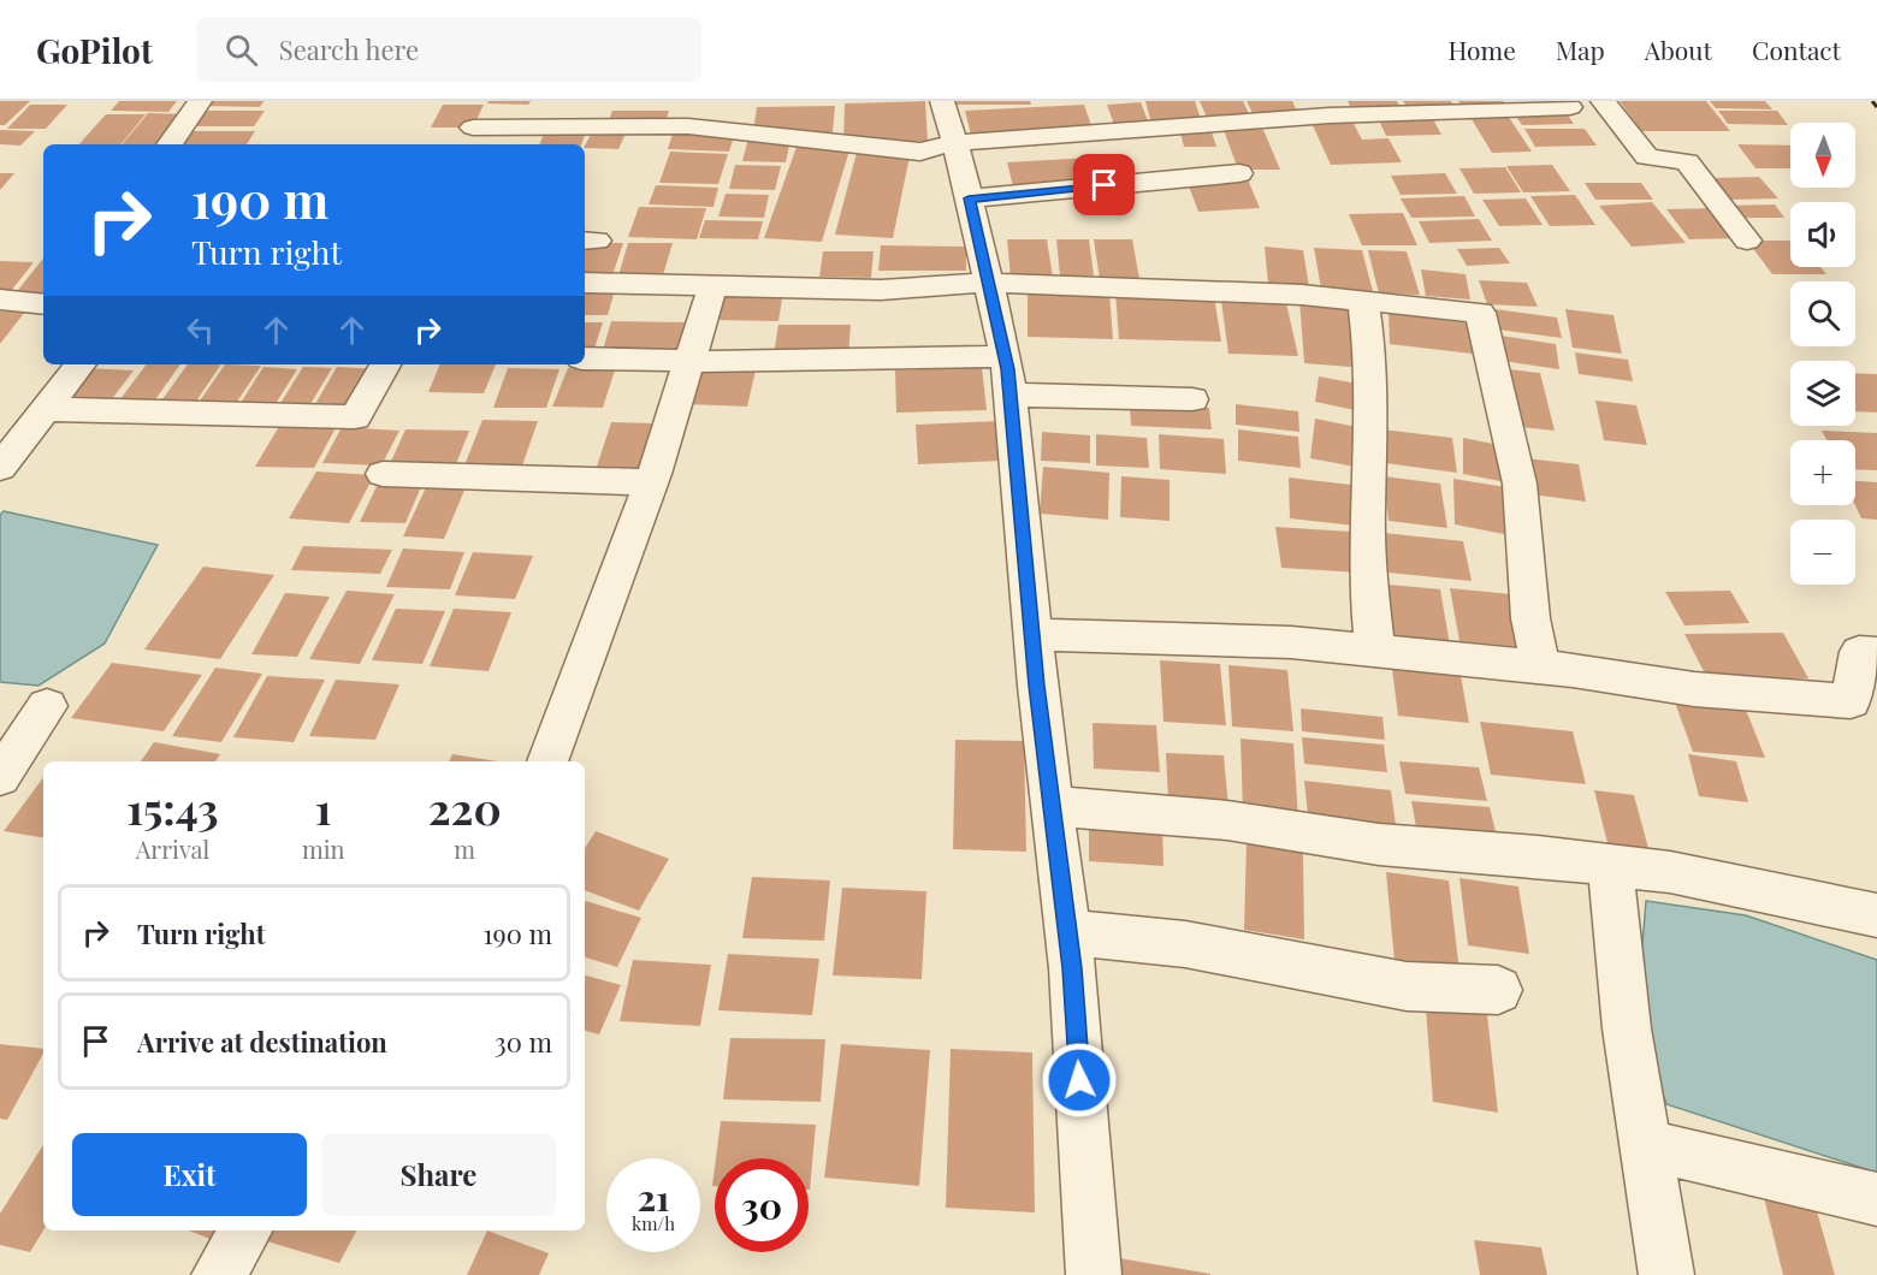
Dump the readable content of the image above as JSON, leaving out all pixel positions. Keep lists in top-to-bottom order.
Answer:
{
  "north": "bottom",
  "page": {
    "header": "GoPilot",
    "search": "Search here",
    "nav": [
      "Home",
      "Map",
      "About",
      "Contact"
    ],
    "map_buttons": ["+", "−"],
    "turn": ["190 m", "Turn right"],
    "eta": [
      "15:43",
      "Arrival",
      "1",
      "min",
      "220",
      "m"
    ],
    "list": [
      {
        "name": "Turn right",
        "value": "190 m"
      },
      {
        "name": "Arrive at destination",
        "value": "30 m"
      }
    ],
    "buttons": ["Exit", "Share"],
    "speed": "21 km/h",
    "limit": "30"
  }
}
